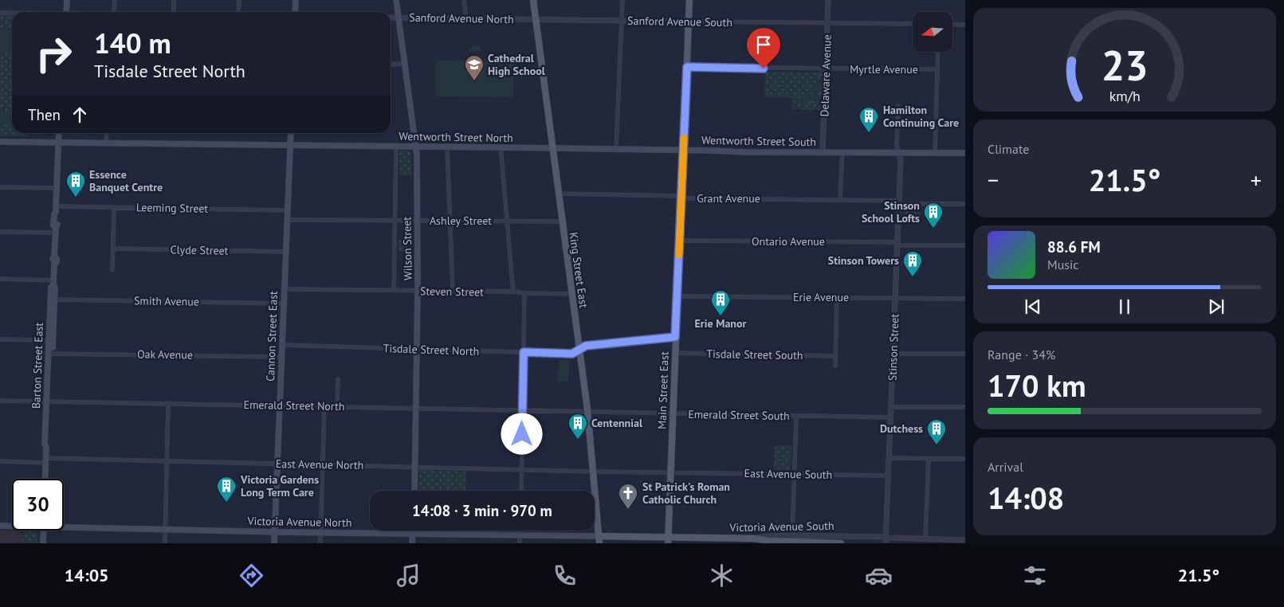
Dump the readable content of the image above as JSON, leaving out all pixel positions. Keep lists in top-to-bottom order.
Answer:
{
  "streets": {
    "main road": [
      "Wentworth Street North",
      "Wentworth Street South",
      "Wilson Street",
      "King Street East",
      "Cannon Street East",
      "Barton Street East",
      "Main Street East",
      "Victoria Avenue North",
      "Victoria Avenue South"
    ],
    "street": [
      "Sanford Avenue North",
      "Sanford Avenue South",
      "Myrtle Avenue",
      "Delaware Avenue",
      "Grant Avenue",
      "Leeming Street",
      "Ashley Street",
      "Ontario Avenue",
      "Clyde Street",
      "Steven Street",
      "Erie Avenue",
      "Smith Avenue",
      "Stinson Street",
      "Tisdale Street North",
      "Oak Avenue",
      "Tisdale Street South",
      "Emerald Street North",
      "Emerald Street South",
      "East Avenue North",
      "East Avenue South"
    ]
  },
  "crossings": [
    ["Sanford Avenue North", "Sanford Avenue South"],
    ["Sanford Avenue North", "Wilson Street"],
    ["Sanford Avenue North", "King Street East"],
    ["Sanford Avenue South", "Delaware Avenue"],
    ["Sanford Avenue South", "King Street East"],
    ["Sanford Avenue South", "Main Street East"],
    ["Myrtle Avenue", "Delaware Avenue"],
    ["Myrtle Avenue", "Main Street East"],
    ["Delaware Avenue", "Wentworth Street South"],
    ["Wentworth Street North", "Wentworth Street South"],
    ["Wentworth Street North", "Wilson Street"],
    ["Wentworth Street North", "King Street East"],
    ["Wentworth Street North", "Cannon Street East"],
    ["Wentworth Street North", "Barton Street East"],
    ["Wentworth Street South", "King Street East"],
    ["Wentworth Street South", "Stinson Street"],
    ["Wentworth Street South", "Main Street East"],
    ["Grant Avenue", "King Street East"],
    ["Grant Avenue", "Stinson Street"],
    ["Grant Avenue", "Main Street East"],
    ["Leeming Street", "Cannon Street East"],
    ["Leeming Street", "Barton Street East"],
    ["Ashley Street", "Wilson Street"],
    ["Ashley Street", "King Street East"],
    ["Ashley Street", "Cannon Street East"],
    ["Ontario Avenue", "Stinson Street"],
    ["Ontario Avenue", "Main Street East"],
    ["Wilson Street", "Steven Street"],
    ["Wilson Street", "Tisdale Street North"],
    ["Wilson Street", "Emerald Street North"],
    ["Wilson Street", "East Avenue North"],
    ["Clyde Street", "Cannon Street East"],
    ["King Street East", "Steven Street"],
    ["King Street East", "Tisdale Street North"],
    ["King Street East", "Emerald Street North"],
    ["King Street East", "Emerald Street South"],
    ["King Street East", "East Avenue North"],
    ["King Street East", "East Avenue South"],
    ["King Street East", "Victoria Avenue North"],
    ["King Street East", "Victoria Avenue South"],
    ["Steven Street", "Cannon Street East"],
    ["Erie Avenue", "Stinson Street"],
    ["Erie Avenue", "Main Street East"],
    ["Smith Avenue", "Cannon Street East"],
    ["Smith Avenue", "Barton Street East"],
    ["Cannon Street East", "Tisdale Street North"],
    ["Cannon Street East", "Oak Avenue"],
    ["Cannon Street East", "Emerald Street North"],
    ["Cannon Street East", "East Avenue North"],
    ["Cannon Street East", "Victoria Avenue North"],
    ["Stinson Street", "Emerald Street South"],
    ["Stinson Street", "East Avenue South"],
    ["Stinson Street", "Victoria Avenue South"],
    ["Oak Avenue", "Barton Street East"],
    ["Tisdale Street South", "Main Street East"],
    ["Barton Street East", "Emerald Street North"],
    ["Barton Street East", "East Avenue North"],
    ["Main Street East", "Emerald Street South"],
    ["Main Street East", "East Avenue South"],
    ["Main Street East", "Victoria Avenue South"],
    ["Emerald Street North", "Emerald Street South"],
    ["East Avenue North", "East Avenue South"],
    ["Victoria Avenue North", "Victoria Avenue South"]
  ],
  "places": {
    "school or university": ["Cathedral High School"],
    "building": [
      "Hamilton Continuing Care",
      "Essence Banquet Centre",
      "Stinson School Lofts",
      "Stinson Towers",
      "Erie Manor",
      "Centennial",
      "Dutchess",
      "Victoria Gardens Long Term Care"
    ],
    "church": ["St Patrick's Roman Catholic Church"]
  },
  "north": "left",
  "page": {
    "turn": ["140 m", "Tisdale Street North"],
    "then": "Then",
    "tile": [
      "Climate",
      ["Range · 34%", "170 km"],
      ["Arrival", "14:08"]
    ],
    "heat": ["−", "21.5°", "+"],
    "song": ["88.6 FM", "Music"],
    "limit": "30",
    "trip": "14:08 · 3 min · 970 m",
    "tabs": ["14:05", "21.5°"],
    "gauge": ["23", "km/h"]
  }
}
